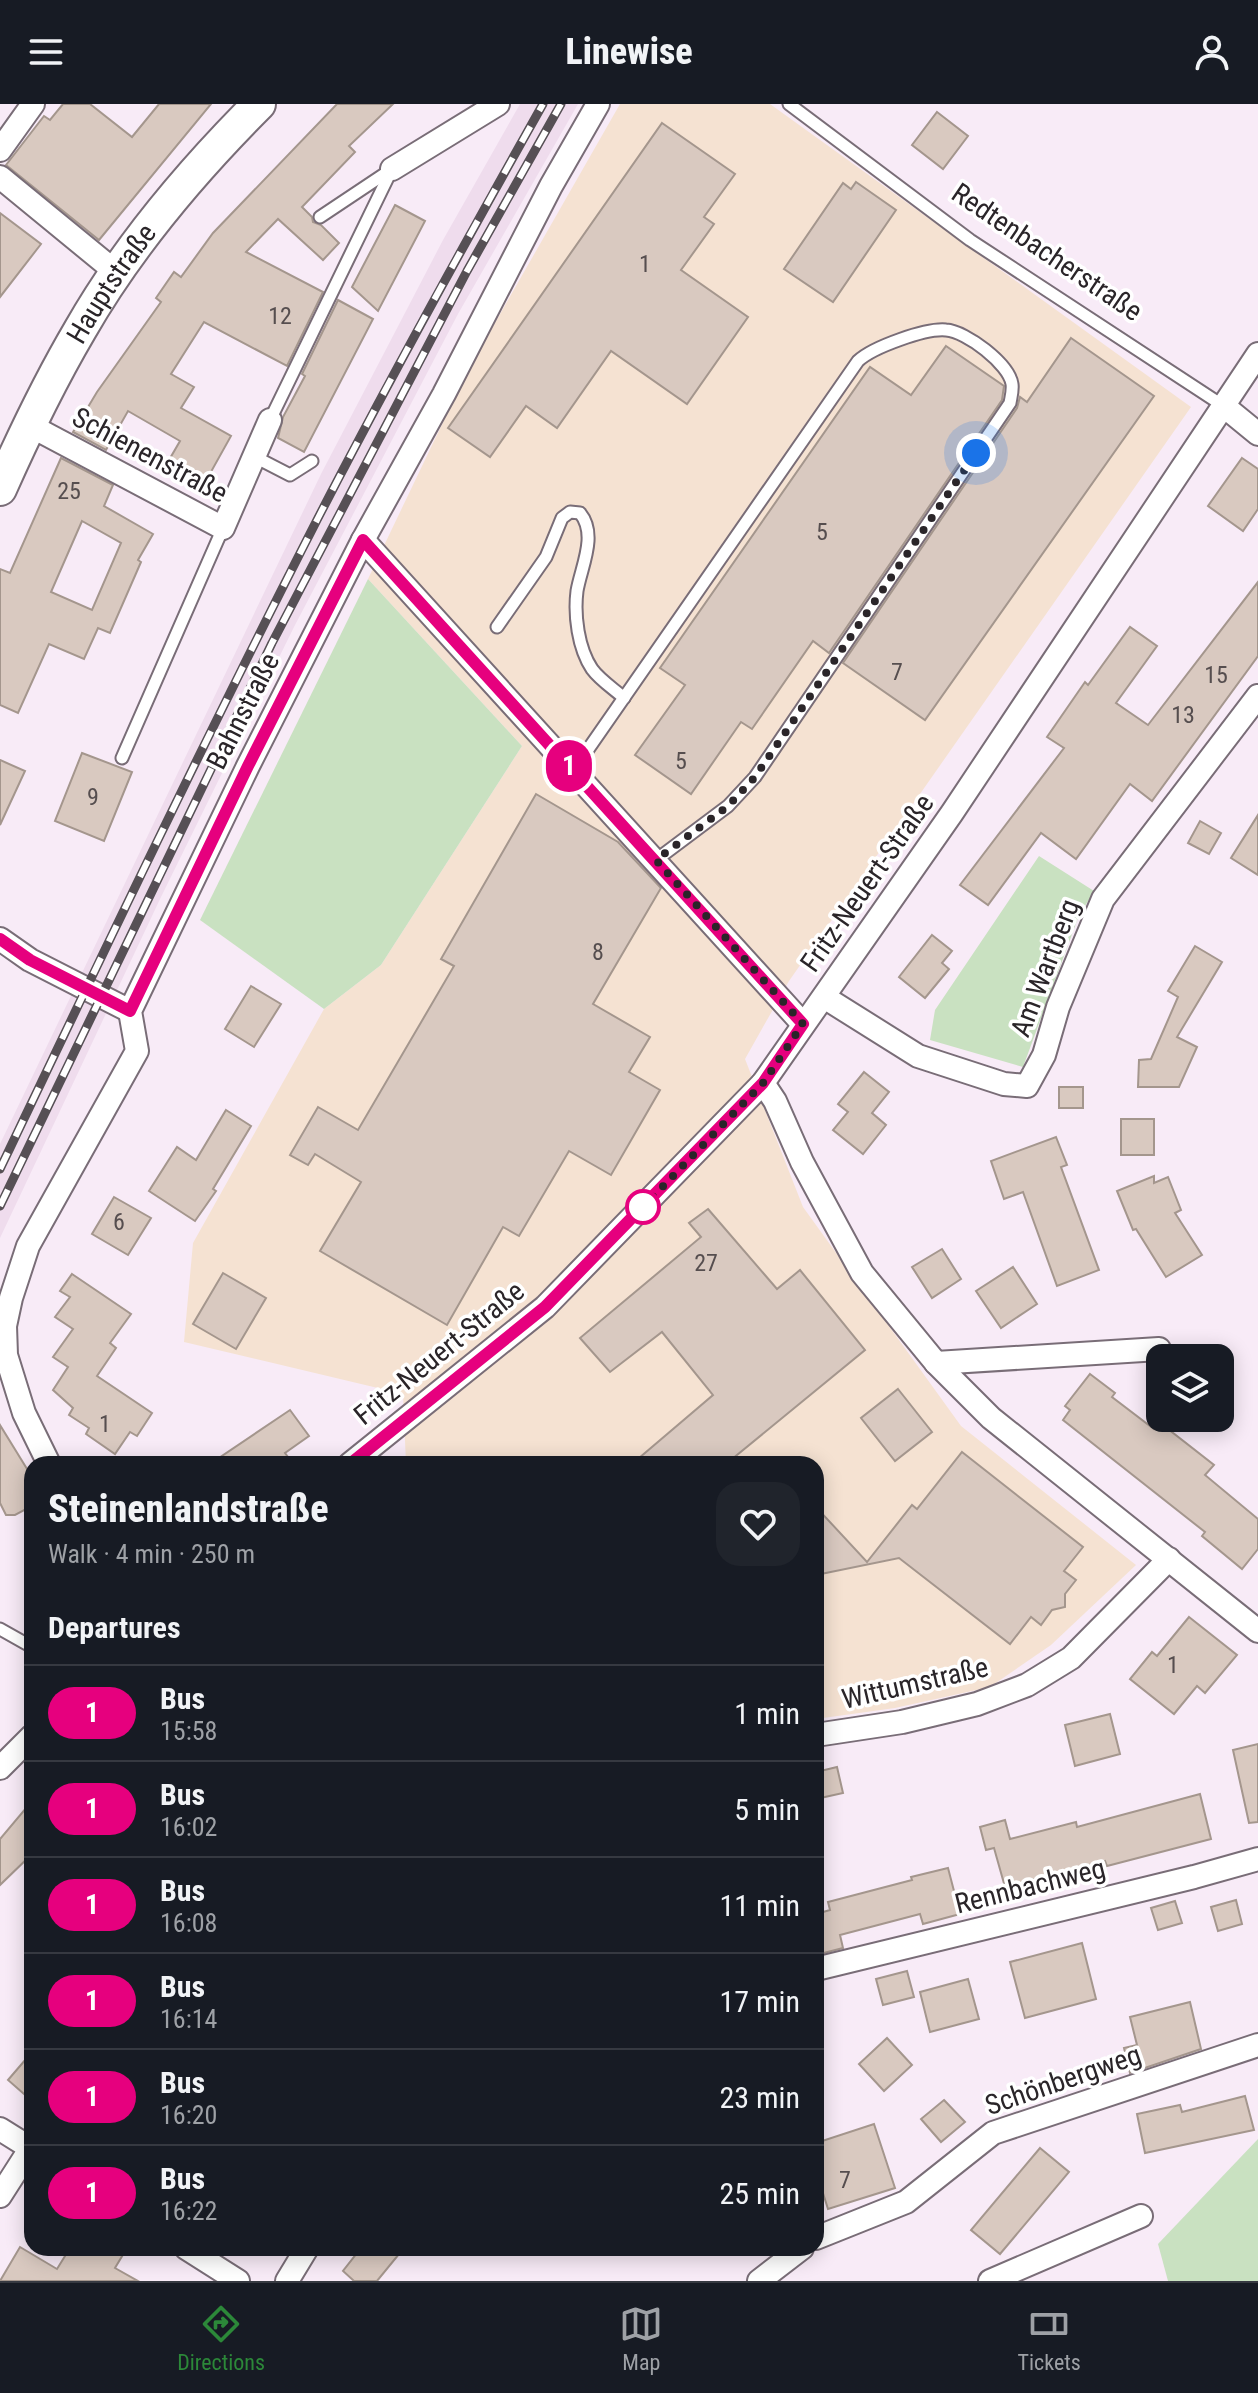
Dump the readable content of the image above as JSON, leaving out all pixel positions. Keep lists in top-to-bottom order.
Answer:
{
  "streets": {
    "street": [
      "Hauptstraße",
      "Schienenstraße",
      "Bahnstraße",
      "Fritz-Neuert-Straße",
      "Am Wartberg",
      "Wittumstraße",
      "Rennbachweg",
      "Schönbergweg"
    ],
    "lane": ["Redtenbacherstraße"]
  },
  "crossings": [
    ["Redtenbacherstraße", "Fritz-Neuert-Straße"],
    ["Hauptstraße", "Schienenstraße"],
    ["Fritz-Neuert-Straße", "Am Wartberg"]
  ],
  "lines": ["bus line 1"],
  "house_numbers": [
    "1",
    "12",
    "25",
    "5",
    "7",
    "15",
    "13",
    "5",
    "9",
    "8",
    "6",
    "27",
    "1",
    "1",
    "7"
  ],
  "page": {
    "header": "Linewise",
    "on_map": "1",
    "heading": [
      ["Steinenlandstraße", "Walk · 4 min · 250 m"],
      "Departures"
    ],
    "list": [
      {
        "mark": "1",
        "name": "Bus",
        "note": "15:58",
        "value": "1 min"
      },
      {
        "mark": "1",
        "name": "Bus",
        "note": "16:02",
        "value": "5 min"
      },
      {
        "mark": "1",
        "name": "Bus",
        "note": "16:08",
        "value": "11 min"
      },
      {
        "mark": "1",
        "name": "Bus",
        "note": "16:14",
        "value": "17 min"
      },
      {
        "mark": "1",
        "name": "Bus",
        "note": "16:20",
        "value": "23 min"
      },
      {
        "mark": "1",
        "name": "Bus",
        "note": "16:22",
        "value": "25 min"
      }
    ],
    "tabs": ["Directions", "Map", "Tickets"]
  }
}
